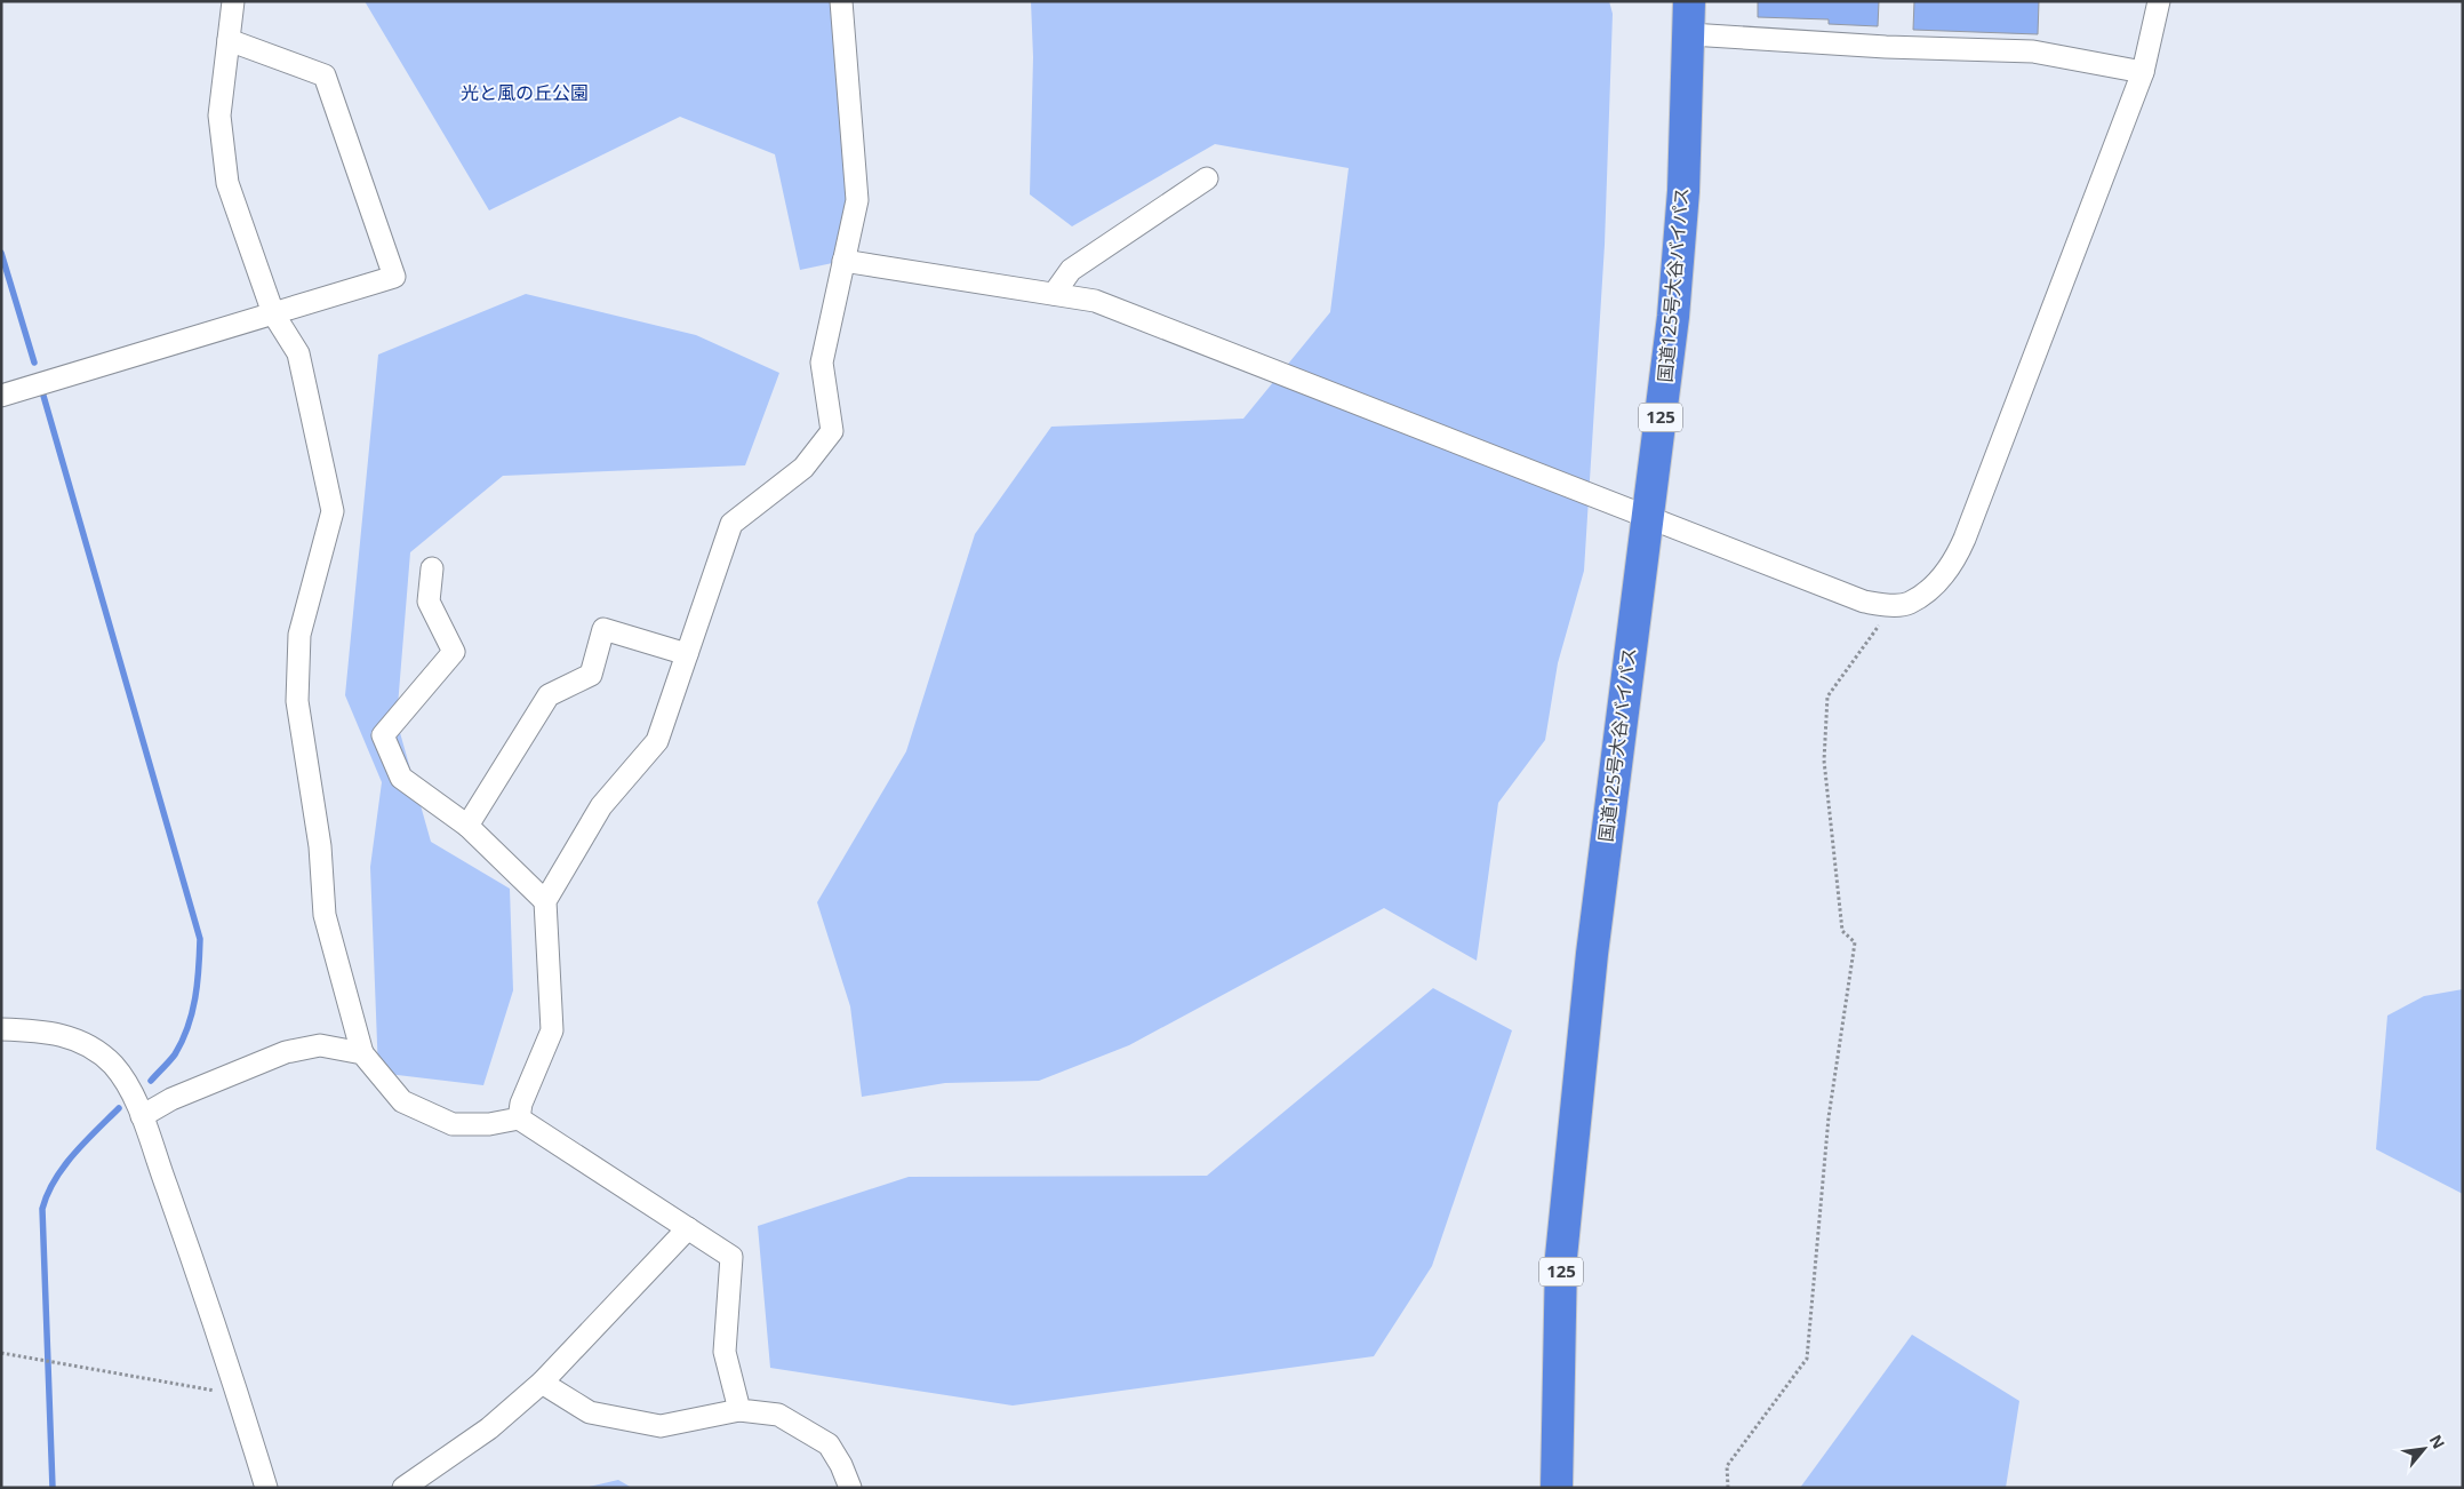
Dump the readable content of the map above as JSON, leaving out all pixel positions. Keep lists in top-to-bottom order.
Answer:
{
  "streets": {
    "highway": ["国道125号大谷バイパス", "125"]
  },
  "parks": ["光と風の丘公園"],
  "north": "top right"
}
